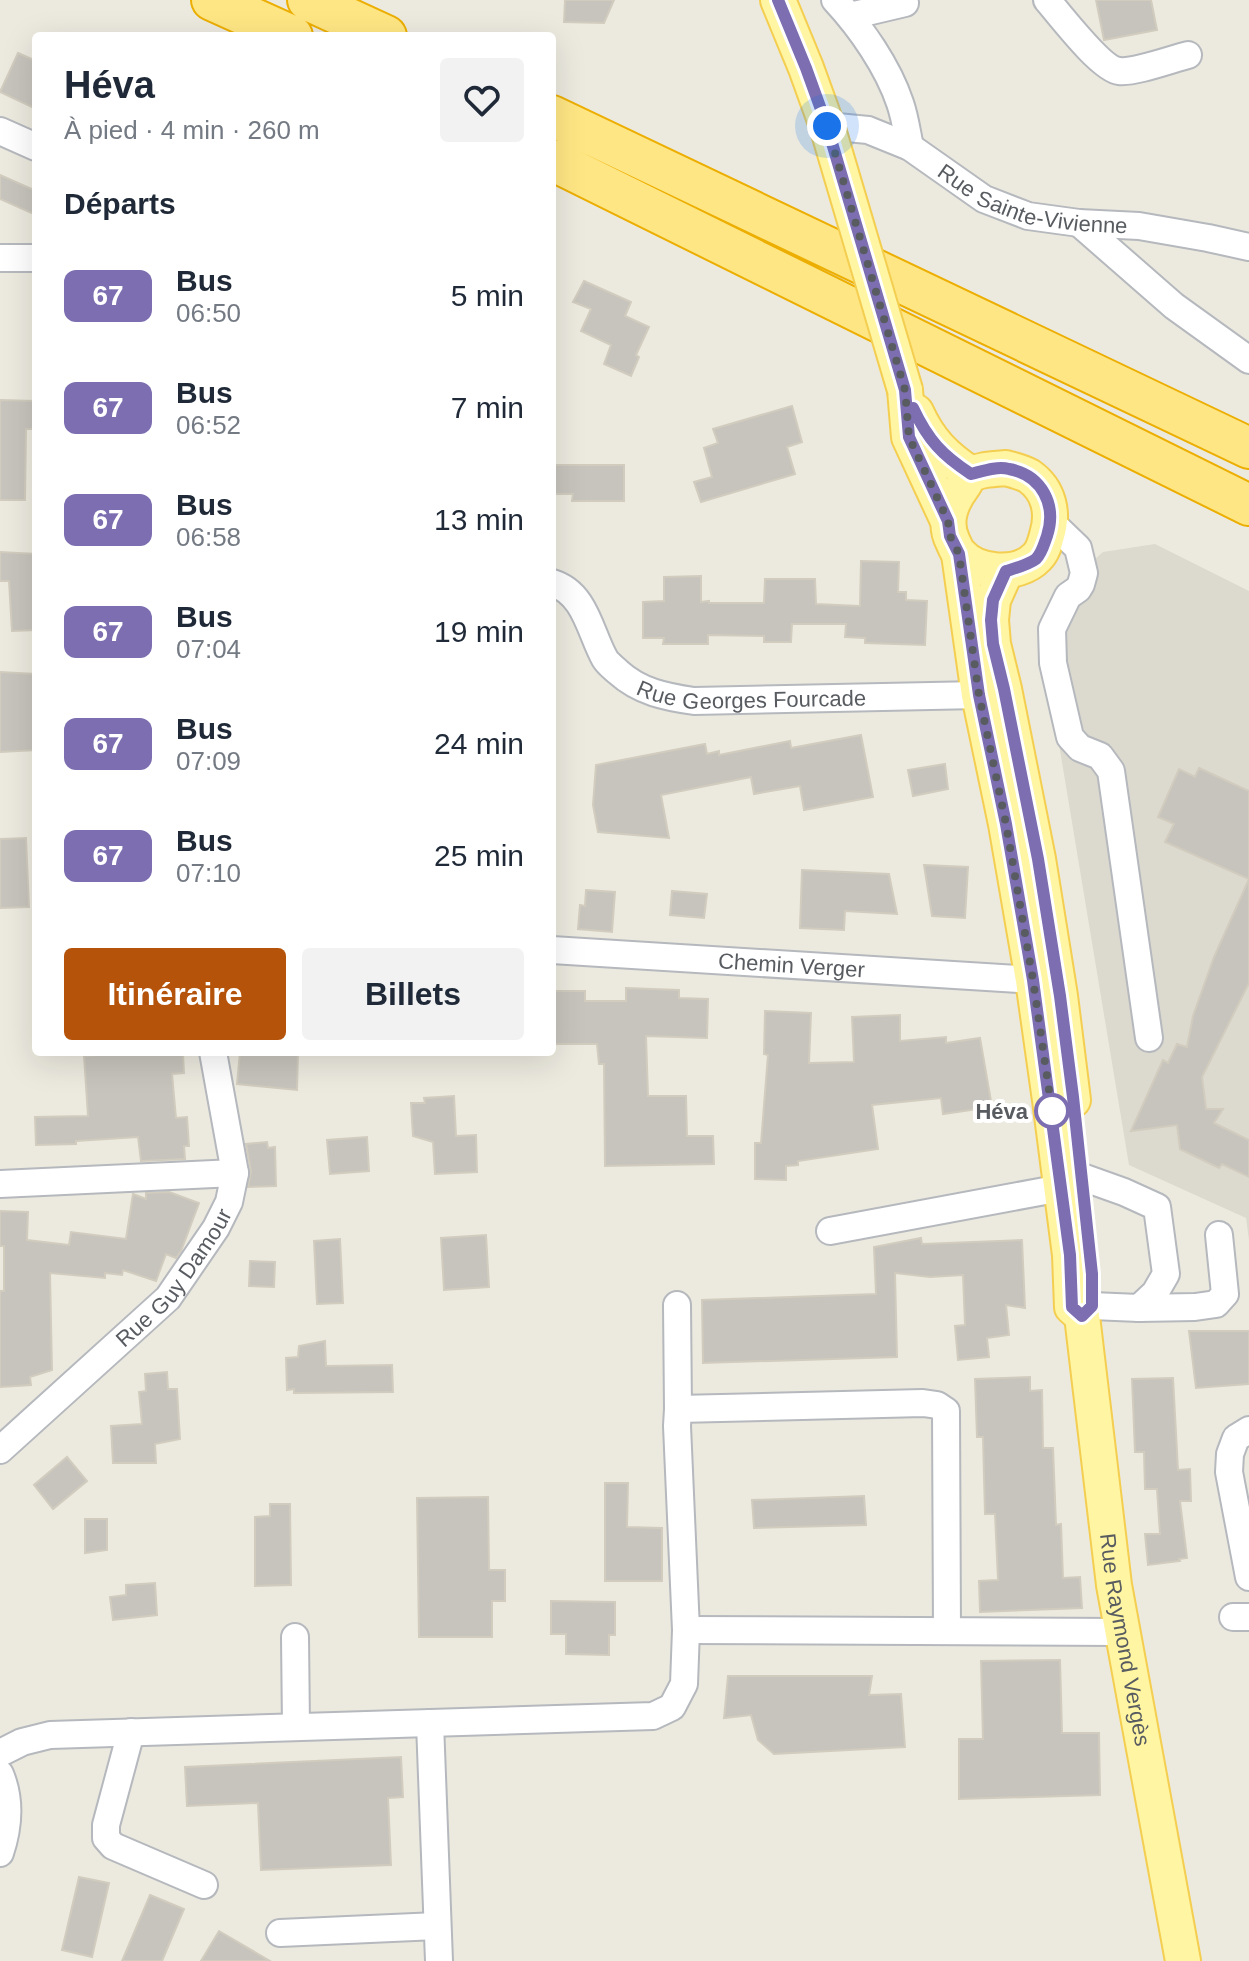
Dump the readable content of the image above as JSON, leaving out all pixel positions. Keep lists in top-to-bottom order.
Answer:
{
  "streets": {
    "main road": ["Rue Raymond Vergès"],
    "street": [
      "Rue Sainte-Vivienne",
      "Rue Georges Fourcade",
      "Chemin Verger",
      "Rue Guy Damour"
    ]
  },
  "crossings": [
    ["Rue Georges Fourcade", "Rue Raymond Vergès"],
    ["Chemin Verger", "Rue Raymond Vergès"]
  ],
  "places": ["Héva"],
  "lines": ["bus line 67"],
  "page": {
    "heading": [
      ["Héva", "À pied · 4 min · 260 m"],
      "Départs"
    ],
    "list": [
      {
        "mark": "67",
        "name": "Bus",
        "note": "06:50",
        "value": "5 min"
      },
      {
        "mark": "67",
        "name": "Bus",
        "note": "06:52",
        "value": "7 min"
      },
      {
        "mark": "67",
        "name": "Bus",
        "note": "06:58",
        "value": "13 min"
      },
      {
        "mark": "67",
        "name": "Bus",
        "note": "07:04",
        "value": "19 min"
      },
      {
        "mark": "67",
        "name": "Bus",
        "note": "07:09",
        "value": "24 min"
      },
      {
        "mark": "67",
        "name": "Bus",
        "note": "07:10",
        "value": "25 min"
      }
    ],
    "buttons": ["Itinéraire", "Billets"]
  }
}
